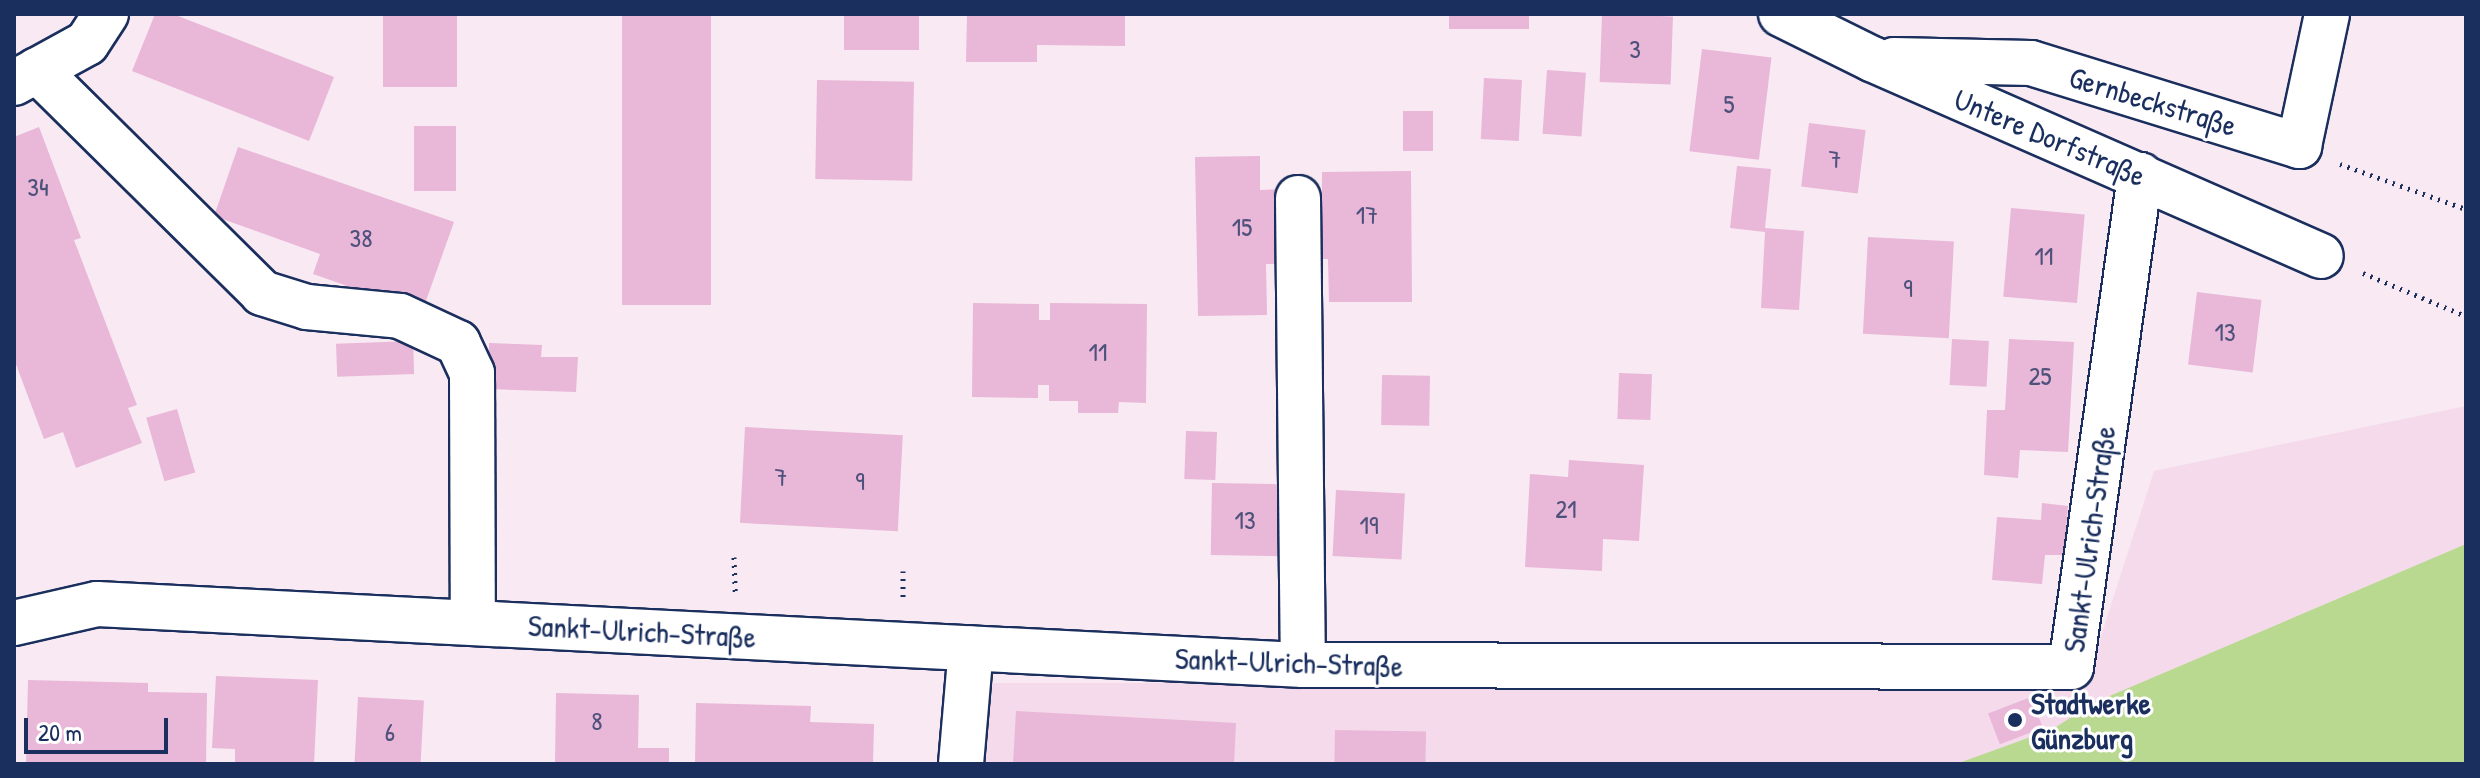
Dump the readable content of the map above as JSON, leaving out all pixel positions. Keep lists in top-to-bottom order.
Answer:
{
  "streets": {
    "street": ["Gernbeckstraße", "Untere Dorfstraße", "Sankt-Ulrich-Straße"]
  },
  "crossings": [
    ["Gernbeckstraße", "Untere Dorfstraße"],
    ["Untere Dorfstraße", "Sankt-Ulrich-Straße"]
  ],
  "places": ["Stadtwerke Günzburg"],
  "house_numbers": [
    "3",
    "5",
    "7",
    "34",
    "17",
    "15",
    "38",
    "11",
    "9",
    "13",
    "11",
    "25",
    "7",
    "9",
    "21",
    "13",
    "19",
    "8",
    "6"
  ],
  "scale_bar": "20 m"
}
